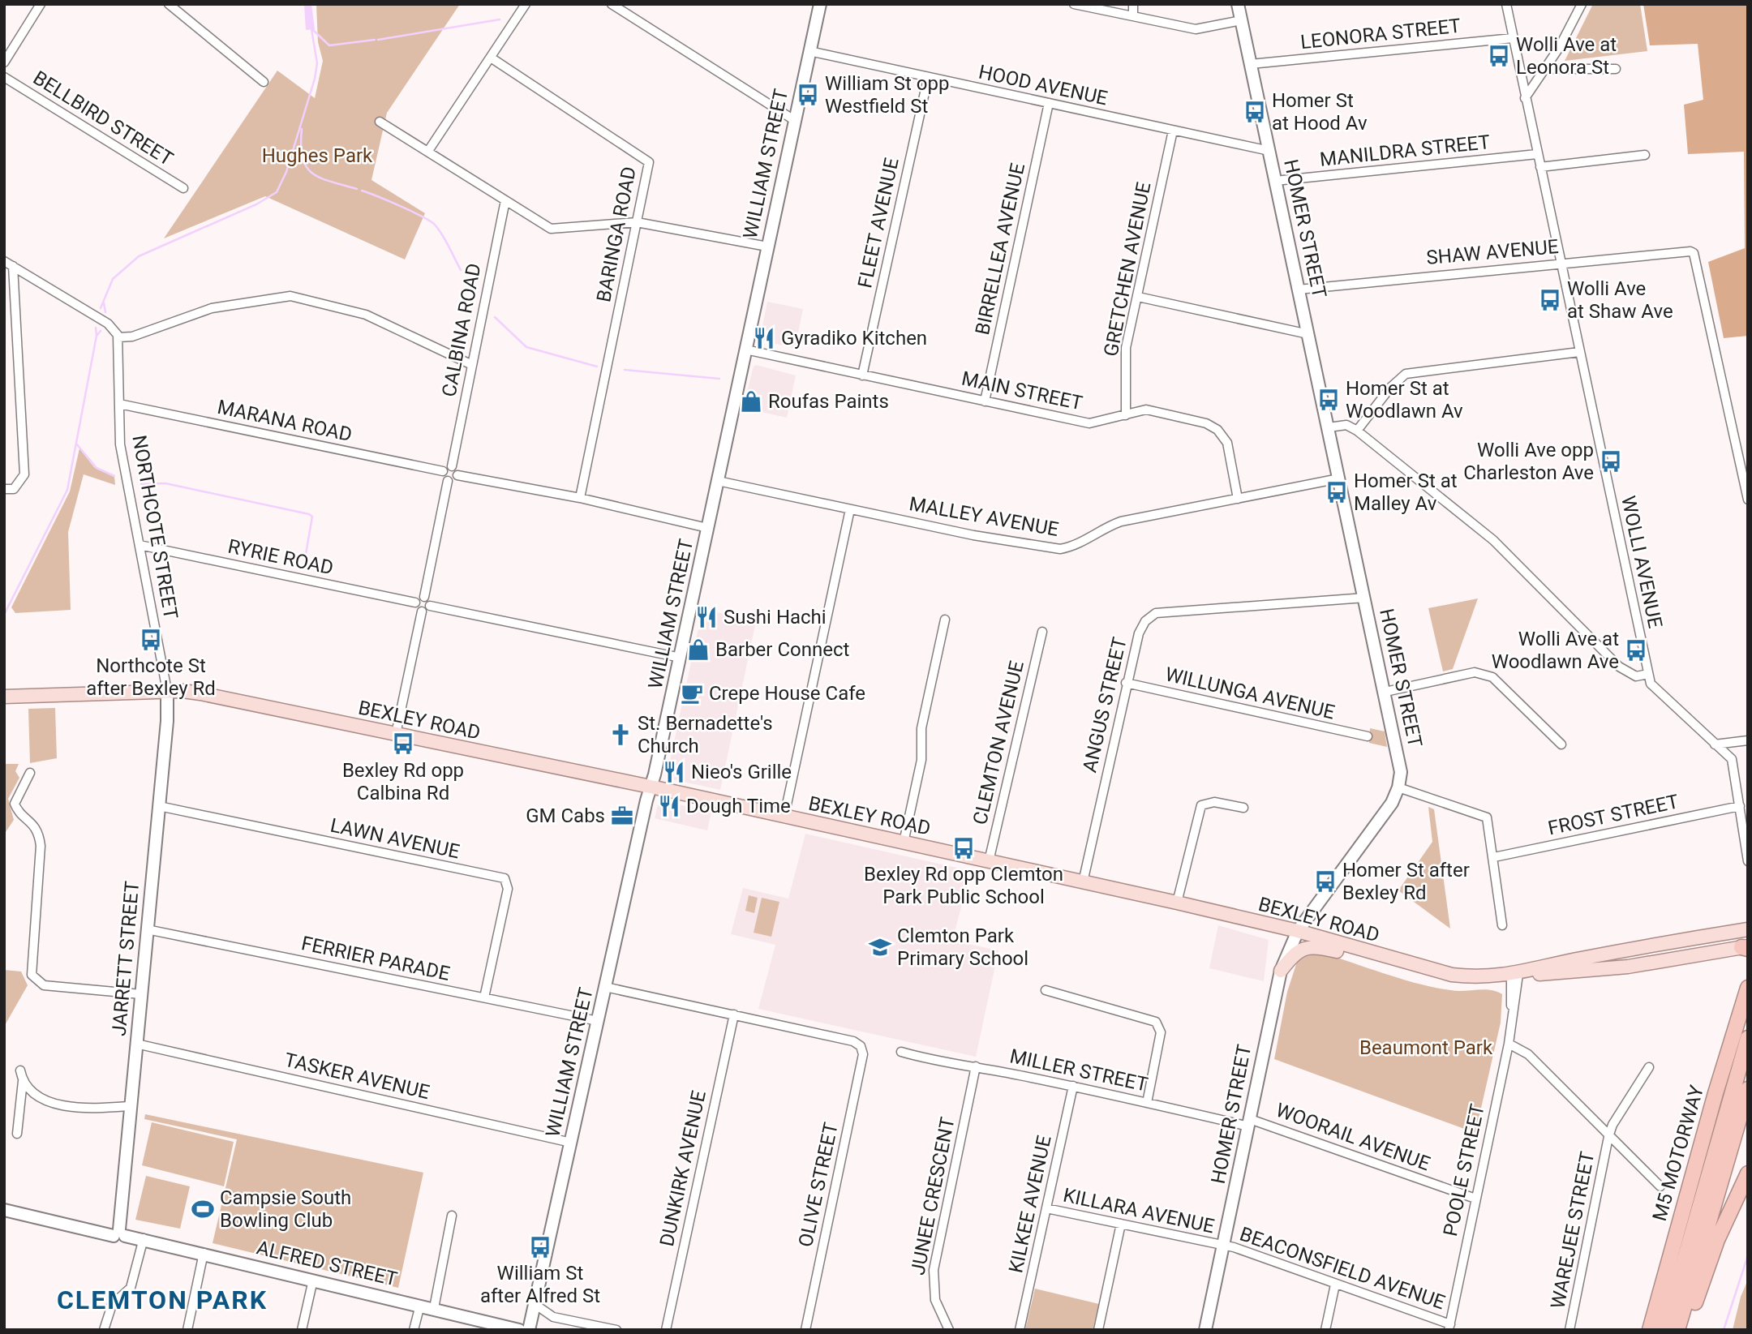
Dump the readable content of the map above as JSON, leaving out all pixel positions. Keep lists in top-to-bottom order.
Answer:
{
  "streets": {
    "highway": ["M5 MOTORWAY"],
    "main road": ["BEXLEY ROAD"],
    "street": [
      "LEONORA STREET",
      "HOOD AVENUE",
      "BELLBIRD STREET",
      "MANILDRA STREET",
      "WILLIAM STREET",
      "FLEET AVENUE",
      "HOMER STREET",
      "BARINGA ROAD",
      "BIRRELLEA AVENUE",
      "SHAW AVENUE",
      "GRETCHEN AVENUE",
      "CALBINA ROAD",
      "MAIN STREET",
      "MARANA ROAD",
      "MALLEY AVENUE",
      "NORTHCOTE STREET",
      "RYRIE ROAD",
      "WOLLI AVENUE",
      "WILLUNGA AVENUE",
      "ANGUS STREET",
      "CLEMTON AVENUE",
      "FROST STREET",
      "LAWN AVENUE",
      "JARRETT STREET",
      "FERRIER PARADE",
      "MILLER STREET",
      "TASKER AVENUE",
      "WOORAIL AVENUE",
      "DUNKIRK AVENUE",
      "POOLE STREET",
      "OLIVE STREET",
      "JUNEE CRESCENT",
      "KILKEE AVENUE",
      "KILLARA AVENUE",
      "WAREJEE STREET",
      "ALFRED STREET",
      "BEACONSFIELD AVENUE"
    ]
  },
  "crossings": [
    ["LEONORA STREET", "HOMER STREET"],
    ["LEONORA STREET", "WOLLI AVENUE"],
    ["HOOD AVENUE", "WILLIAM STREET"],
    ["HOOD AVENUE", "FLEET AVENUE"],
    ["HOOD AVENUE", "HOMER STREET"],
    ["HOOD AVENUE", "BIRRELLEA AVENUE"],
    ["HOOD AVENUE", "GRETCHEN AVENUE"],
    ["MANILDRA STREET", "HOMER STREET"],
    ["MANILDRA STREET", "WOLLI AVENUE"],
    ["WILLIAM STREET", "MAIN STREET"],
    ["WILLIAM STREET", "MALLEY AVENUE"],
    ["WILLIAM STREET", "BEXLEY ROAD"],
    ["WILLIAM STREET", "FERRIER PARADE"],
    ["WILLIAM STREET", "TASKER AVENUE"],
    ["FLEET AVENUE", "MAIN STREET"],
    ["HOMER STREET", "SHAW AVENUE"],
    ["HOMER STREET", "MALLEY AVENUE"],
    ["HOMER STREET", "ANGUS STREET"],
    ["HOMER STREET", "BEXLEY ROAD"],
    ["HOMER STREET", "MILLER STREET"],
    ["HOMER STREET", "WOORAIL AVENUE"],
    ["HOMER STREET", "KILLARA AVENUE"],
    ["HOMER STREET", "BEACONSFIELD AVENUE"],
    ["BIRRELLEA AVENUE", "MAIN STREET"],
    ["SHAW AVENUE", "WOLLI AVENUE"],
    ["GRETCHEN AVENUE", "MAIN STREET"],
    ["CALBINA ROAD", "MARANA ROAD"],
    ["MAIN STREET", "MALLEY AVENUE"],
    ["MARANA ROAD", "NORTHCOTE STREET"],
    ["NORTHCOTE STREET", "RYRIE ROAD"],
    ["NORTHCOTE STREET", "BEXLEY ROAD"],
    ["NORTHCOTE STREET", "JARRETT STREET"],
    ["WOLLI AVENUE", "FROST STREET"],
    ["WILLUNGA AVENUE", "ANGUS STREET"],
    ["ANGUS STREET", "BEXLEY ROAD"],
    ["BEXLEY ROAD", "CLEMTON AVENUE"],
    ["BEXLEY ROAD", "JARRETT STREET"],
    ["BEXLEY ROAD", "POOLE STREET"],
    ["LAWN AVENUE", "JARRETT STREET"],
    ["LAWN AVENUE", "FERRIER PARADE"],
    ["JARRETT STREET", "FERRIER PARADE"],
    ["JARRETT STREET", "TASKER AVENUE"],
    ["JARRETT STREET", "ALFRED STREET"],
    ["MILLER STREET", "WOORAIL AVENUE"],
    ["MILLER STREET", "JUNEE CRESCENT"],
    ["MILLER STREET", "KILKEE AVENUE"],
    ["WOORAIL AVENUE", "POOLE STREET"],
    ["DUNKIRK AVENUE", "OLIVE STREET"],
    ["POOLE STREET", "BEACONSFIELD AVENUE"],
    ["KILKEE AVENUE", "KILLARA AVENUE"],
    ["KILLARA AVENUE", "BEACONSFIELD AVENUE"]
  ],
  "districts": ["CLEMTON PARK"],
  "parks": ["Hughes Park", "Beaumont Park"],
  "places": {
    "bus stop": [
      "Wolli Ave at Leonora St",
      "William St opp Westfield St",
      "Homer St at Hood Av",
      "Wolli Ave at Shaw Ave",
      "Homer St at Woodlawn Av",
      "Wolli Ave opp Charleston Ave",
      "Homer St at Malley Av",
      "Northcote St after Bexley Rd",
      "Wolli Ave at Woodlawn Ave",
      "Bexley Rd opp Calbina Rd",
      "Bexley Rd opp Clemton Park Public School",
      "Homer St after Bexley Rd",
      "William St after Alfred St"
    ],
    "restaurant": [
      "Gyradiko Kitchen",
      "Sushi Hachi",
      "Nieo's Grille",
      "Dough Time"
    ],
    "shop": ["Roufas Paints", "Barber Connect"],
    "cafe": ["Crepe House Cafe"],
    "church": ["St. Bernadette's Church"],
    "office": ["GM Cabs"],
    "school or university": ["Clemton Park Primary School"],
    "sports": ["Campsie South Bowling Club"]
  }
}
